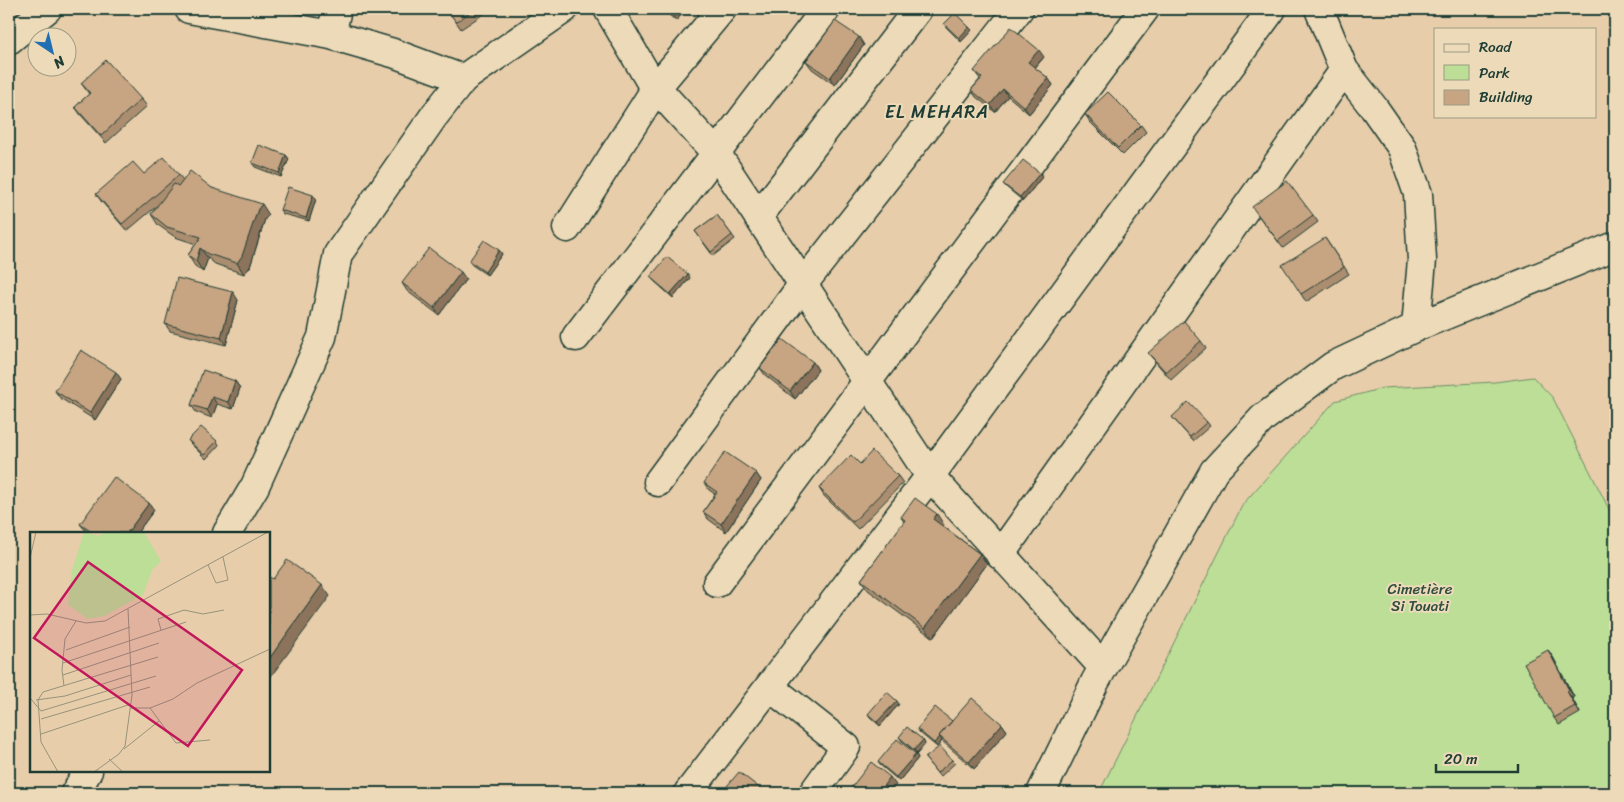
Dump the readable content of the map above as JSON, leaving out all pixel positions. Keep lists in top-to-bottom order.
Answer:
{
  "districts": ["EL MEHARA"],
  "parks": ["Cimetière Si Touati"],
  "legend": ["Road", "Park", "Building"],
  "scale_bar": "20 m",
  "north": "bottom right"
}
